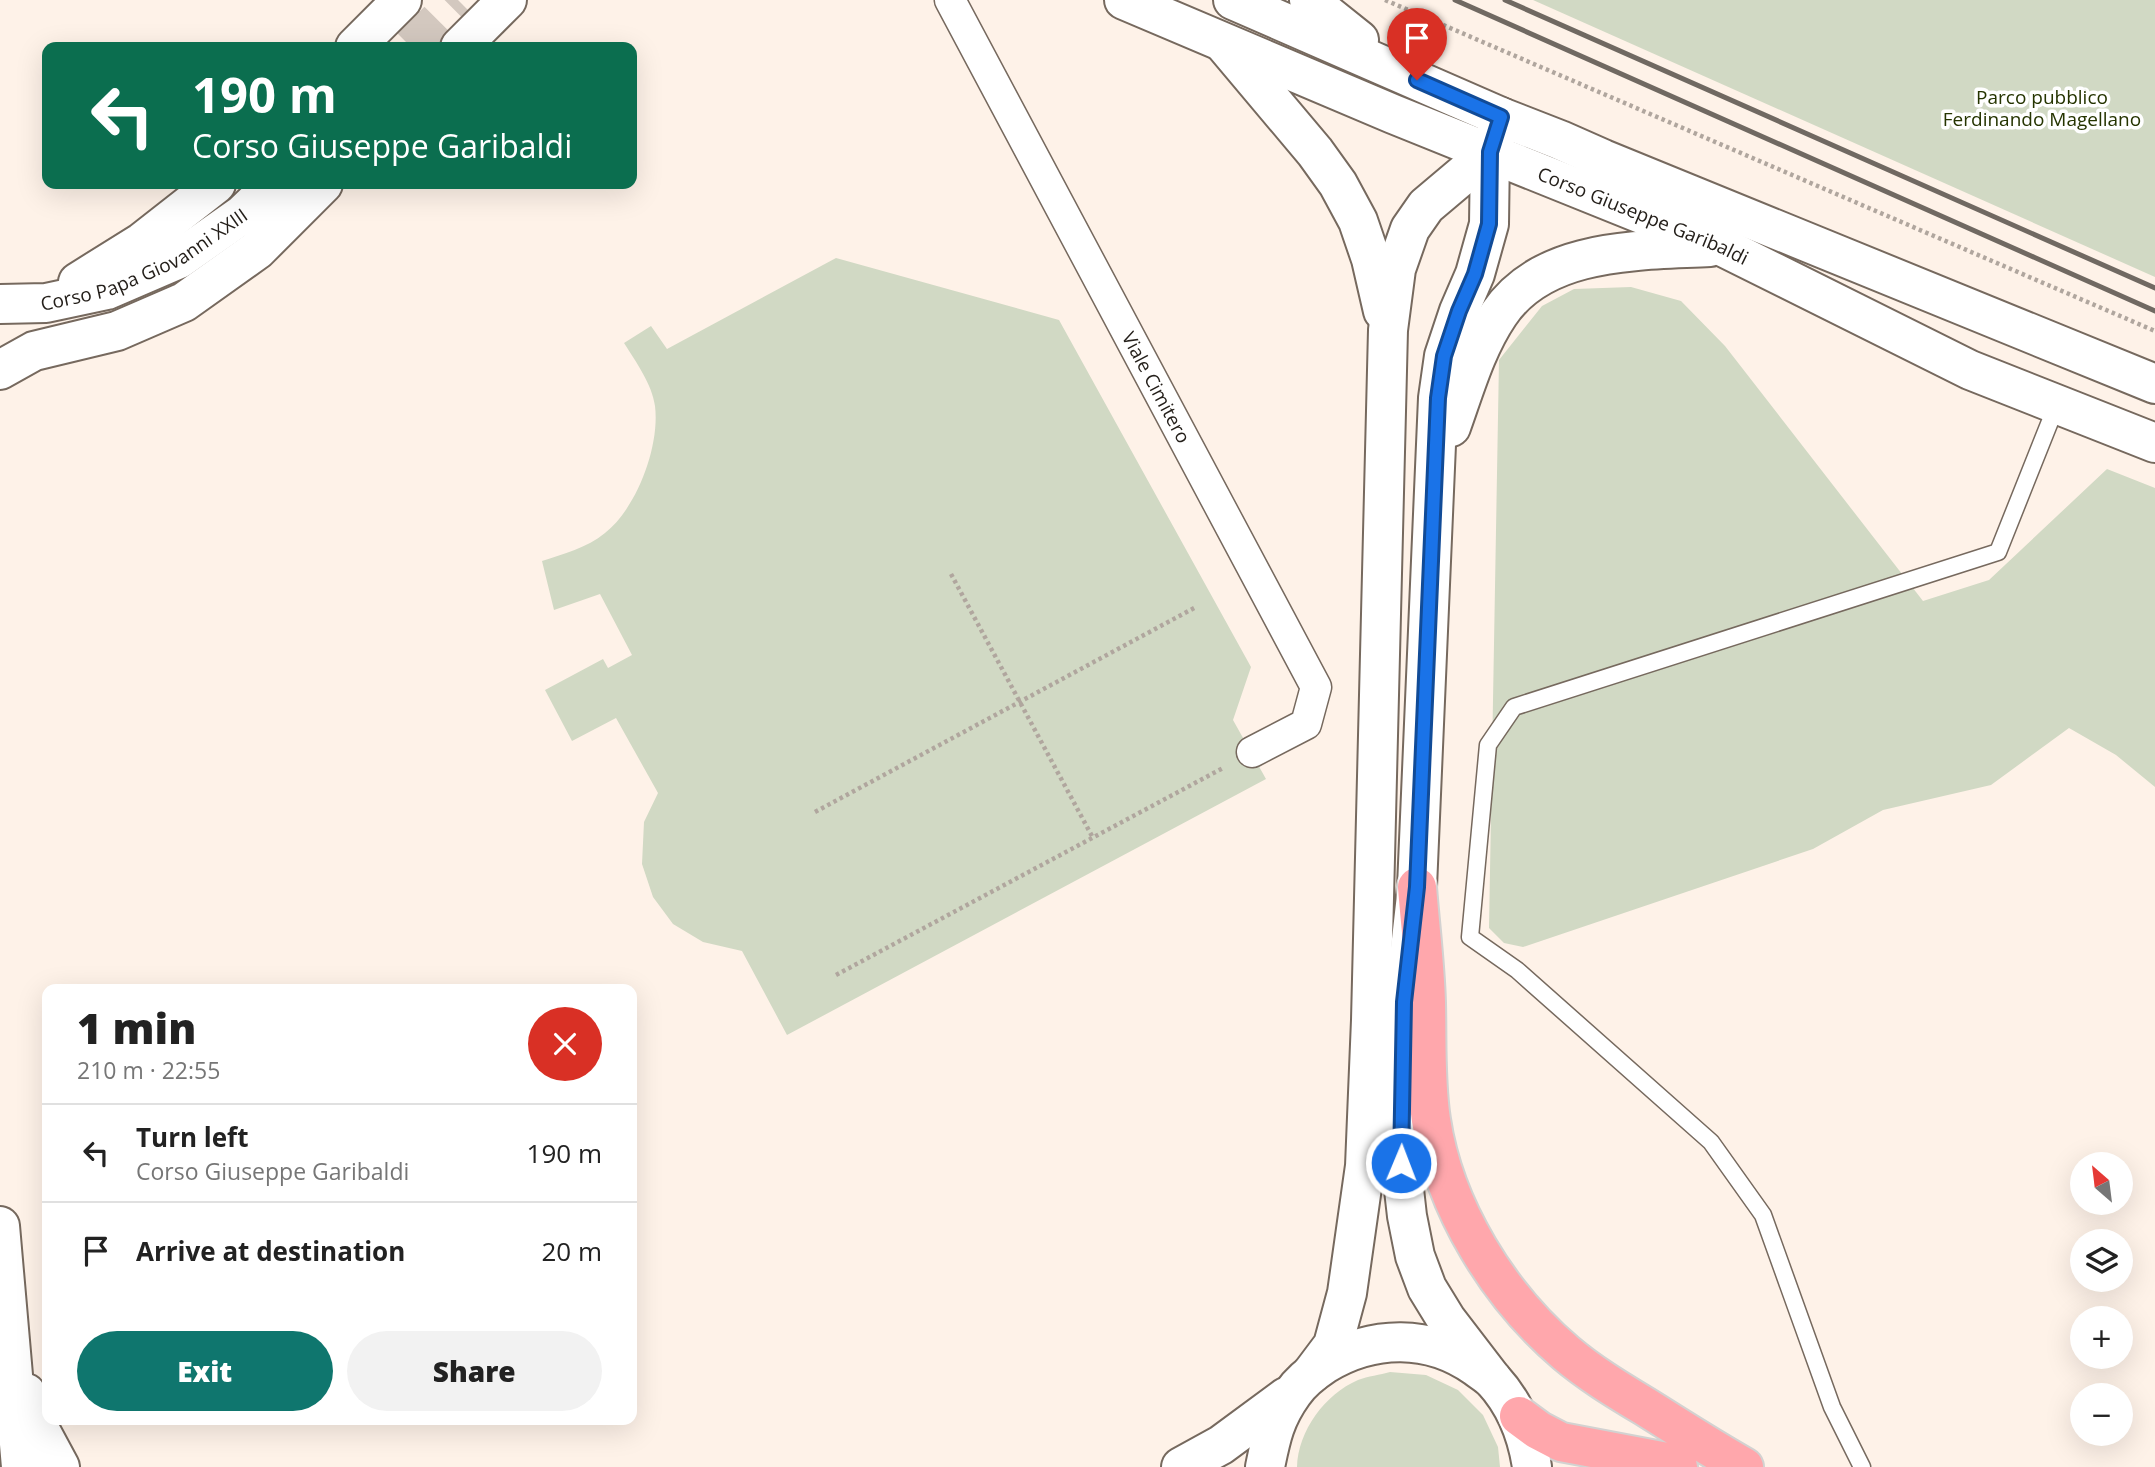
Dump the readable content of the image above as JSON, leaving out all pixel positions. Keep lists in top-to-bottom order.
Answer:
{
  "streets": {
    "street": ["Corso Giuseppe Garibaldi", "Corso Papa Giovanni XXIII", "Viale Cimitero"]
  },
  "parks": ["Parco pubblico Ferdinando Magellano"],
  "north": "top left",
  "page": {
    "turn": ["190 m", "Corso Giuseppe Garibaldi"],
    "heading": ["1 min", "210 m · 22:55"],
    "list": [
      {
        "name": "Turn left",
        "note": "Corso Giuseppe Garibaldi",
        "value": "190 m"
      },
      {
        "name": "Arrive at destination",
        "value": "20 m"
      }
    ],
    "map_buttons": ["+", "−"],
    "buttons": ["Exit", "Share"]
  }
}
